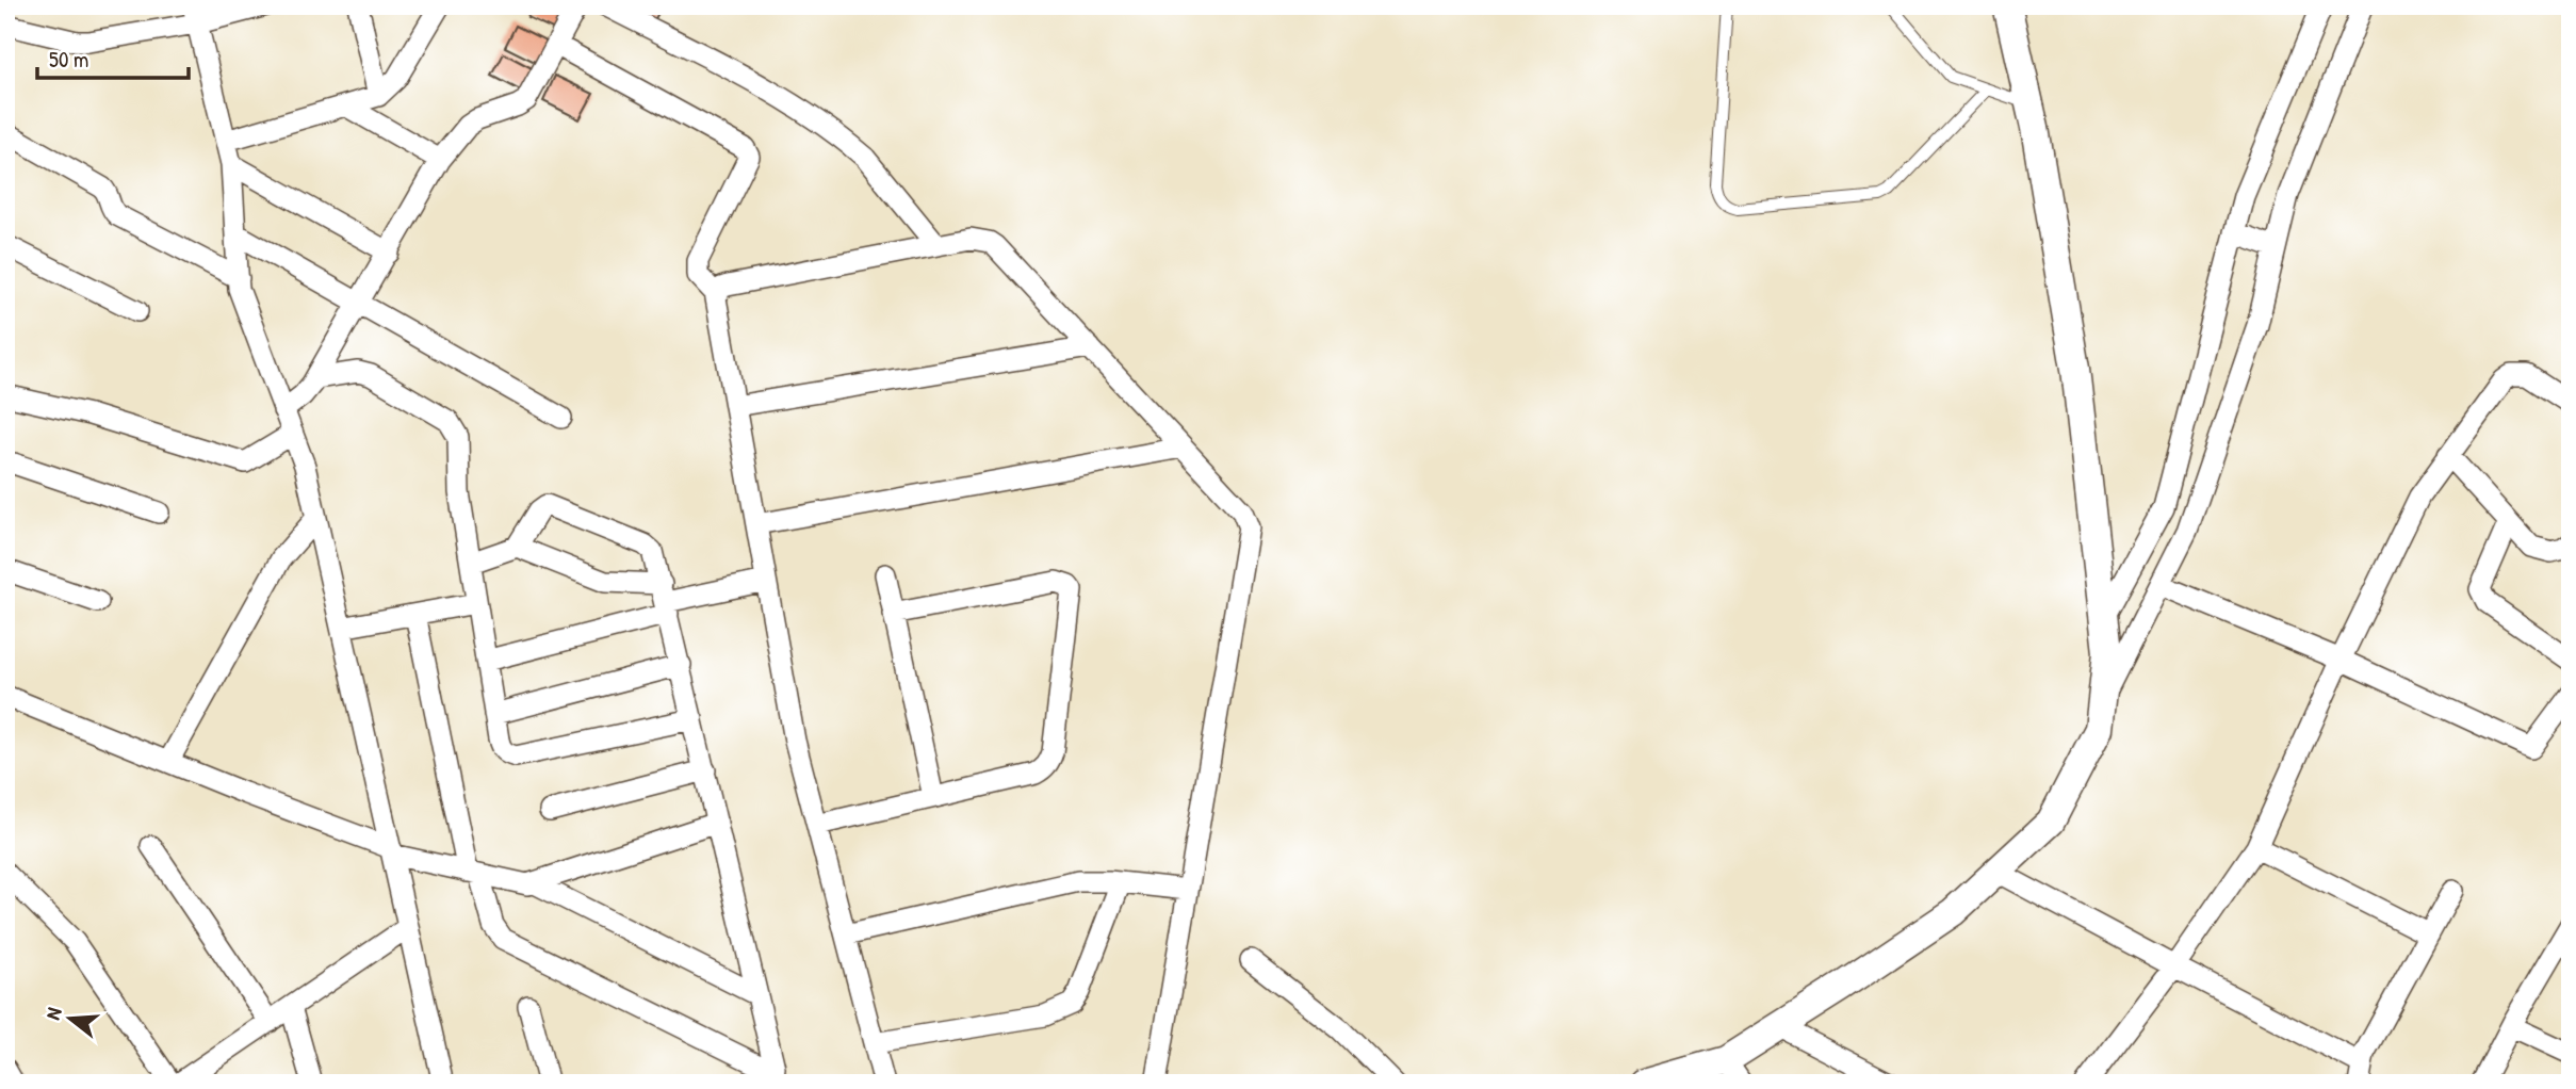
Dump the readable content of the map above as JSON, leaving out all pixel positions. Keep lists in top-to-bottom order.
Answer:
{
  "scale_bar": "50 m",
  "north": "left"
}
